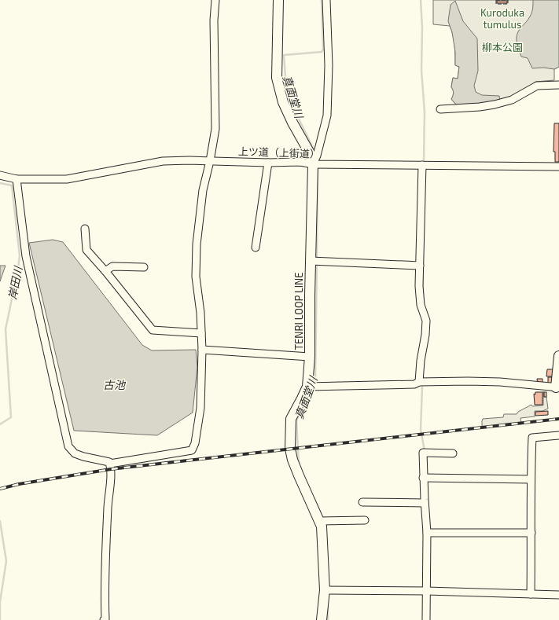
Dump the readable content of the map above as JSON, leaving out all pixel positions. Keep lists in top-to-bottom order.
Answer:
{
  "streets": {
    "main road": ["TENRI LOOP LINE"],
    "street": ["上ツ道（上街道）"]
  },
  "crossings": [
    ["上ツ道（上街道）", "TENRI LOOP LINE"]
  ],
  "water": ["真面堂川", "岸田川", "古池"],
  "parks": ["Kuroduka tumulus", "柳本公園"]
}
